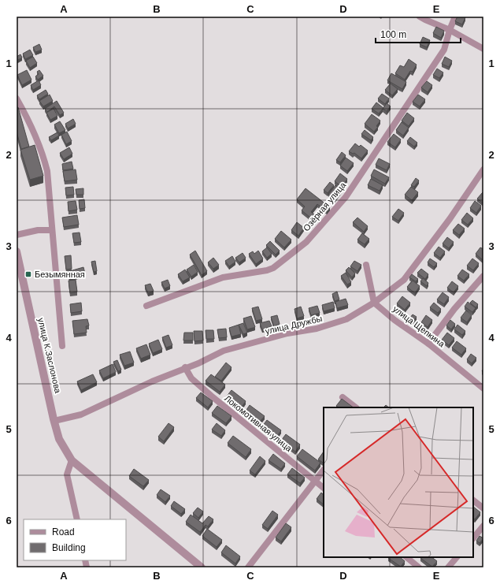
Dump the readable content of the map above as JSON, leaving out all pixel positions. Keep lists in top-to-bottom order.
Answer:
{
  "streets": {
    "street": [
      "Озёрная улица",
      "улица Дружбы",
      "улица Щепкина",
      "улица К.Заслонова",
      "Локомотивная улица"
    ]
  },
  "crossings": [
    ["улица Дружбы", "улица Щепкина"],
    ["улица Дружбы", "улица К.Заслонова"],
    ["улица Дружбы", "Локомотивная улица"]
  ],
  "places": {
    "transit": ["Безымянная"]
  },
  "legend": ["Road", "Building"],
  "scale_bar": "100 m",
  "grid": {
    "columns": [
      "A",
      "B",
      "C",
      "D",
      "E"
    ],
    "rows": [
      "1",
      "2",
      "3",
      "4",
      "5",
      "6"
    ]
  }
}
